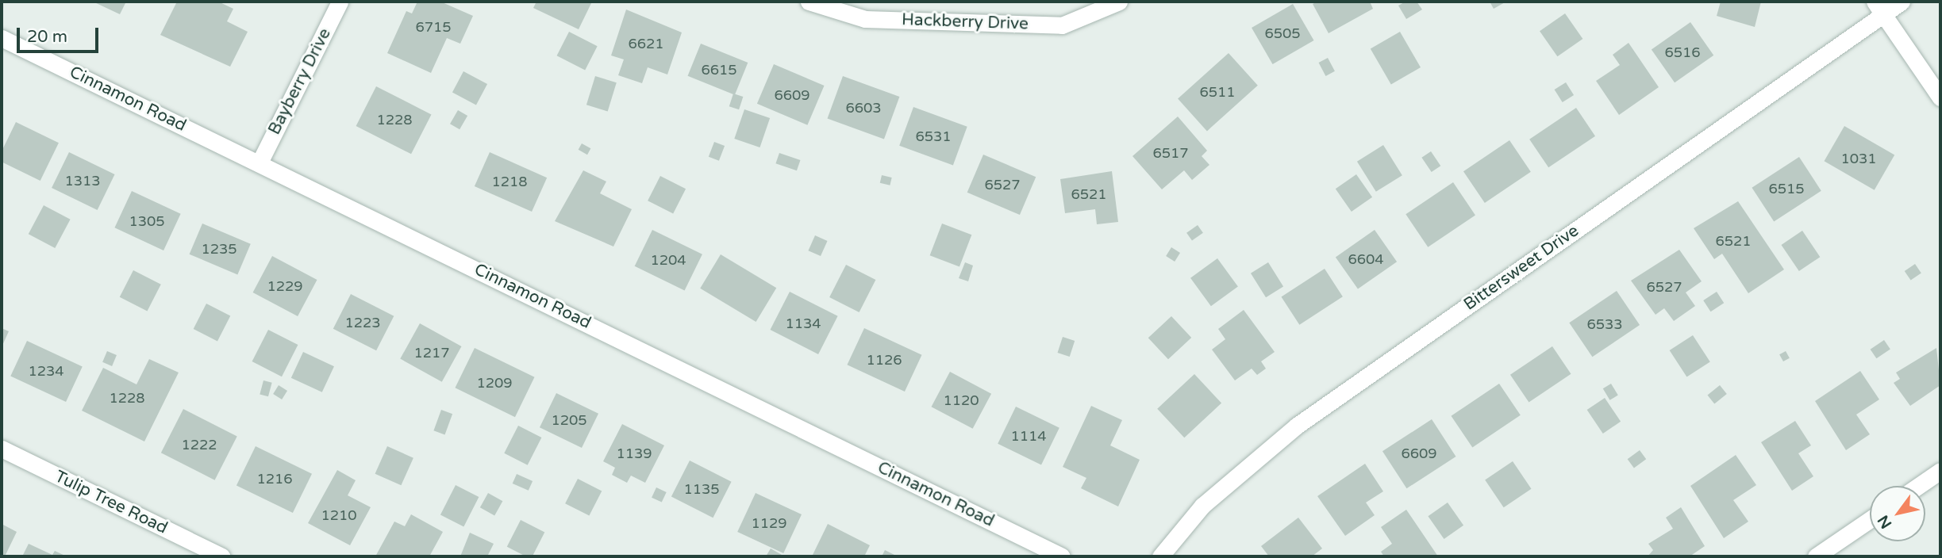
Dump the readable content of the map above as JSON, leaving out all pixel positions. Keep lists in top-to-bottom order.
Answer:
{
  "streets": {
    "street": [
      "Hackberry Drive",
      "Bayberry Drive",
      "Cinnamon Road",
      "Bittersweet Drive",
      "Tulip Tree Road"
    ]
  },
  "crossings": [
    ["Bayberry Drive", "Cinnamon Road"]
  ],
  "house_numbers": [
    "6715",
    "6505",
    "6621",
    "6516",
    "6615",
    "6511",
    "6609",
    "6603",
    "1228",
    "6531",
    "6517",
    "1031",
    "1313",
    "1218",
    "6527",
    "6515",
    "6521",
    "1305",
    "6521",
    "1235",
    "6604",
    "1204",
    "1229",
    "6527",
    "1223",
    "1134",
    "6533",
    "1217",
    "1126",
    "1234",
    "1209",
    "1228",
    "1120",
    "1205",
    "1114",
    "1222",
    "1139",
    "6609",
    "1216",
    "1135",
    "1210",
    "1129"
  ],
  "scale_bar": "20 m",
  "north": "bottom left"
}
